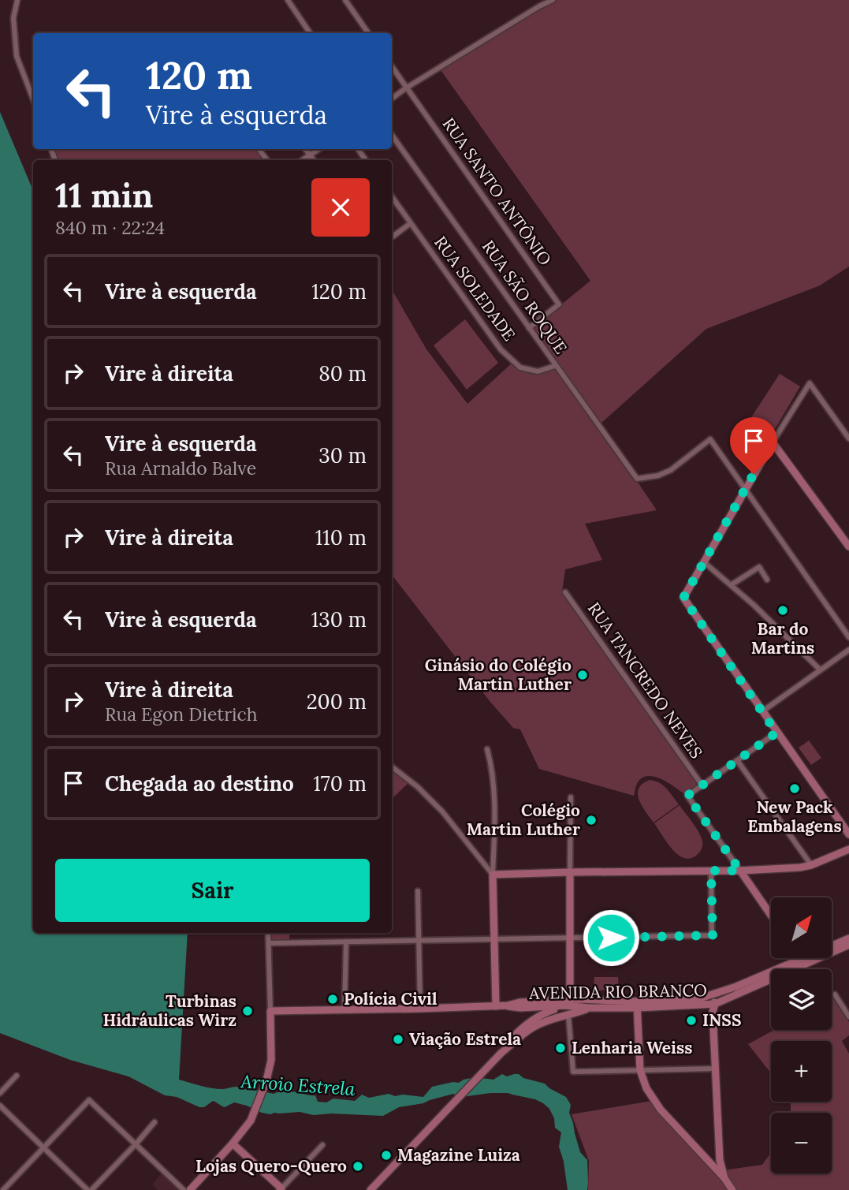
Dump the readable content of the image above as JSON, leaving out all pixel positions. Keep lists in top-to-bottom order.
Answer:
{
  "streets": {
    "street": [
      "RUA SANTO ANTÔNIO",
      "RUA SOLEDADE",
      "RUA SÃO ROQUE",
      "RUA TANCREDO NEVES",
      "AVENIDA RIO BRANCO"
    ]
  },
  "crossings": [
    ["RUA SANTO ANTÔNIO", "RUA SÃO ROQUE"],
    ["RUA SOLEDADE", "RUA SÃO ROQUE"]
  ],
  "water": ["Arroio Estrela"],
  "places": [
    "Bar do Martins",
    "Ginásio do Colégio Martin Luther",
    "New Pack Embalagens",
    "Colégio Martin Luther",
    "Polícia Civil",
    "Turbinas Hidráulicas Wirz",
    "INSS",
    "Viação Estrela",
    "Lenharia Weiss",
    "Magazine Luiza",
    "Lojas Quero-Quero"
  ],
  "north": "top right",
  "page": {
    "turn": ["120 m", "Vire à esquerda"],
    "heading": ["11 min", "840 m · 22:24"],
    "list": [
      {
        "name": "Vire à esquerda",
        "value": "120 m"
      },
      {
        "name": "Vire à direita",
        "value": "80 m"
      },
      {
        "name": "Vire à esquerda",
        "note": "Rua Arnaldo Balve",
        "value": "30 m"
      },
      {
        "name": "Vire à direita",
        "value": "110 m"
      },
      {
        "name": "Vire à esquerda",
        "value": "130 m"
      },
      {
        "name": "Vire à direita",
        "note": "Rua Egon Dietrich",
        "value": "200 m"
      },
      {
        "name": "Chegada ao destino",
        "value": "170 m"
      }
    ],
    "buttons": "Sair",
    "map_buttons": ["+", "−"]
  }
}
